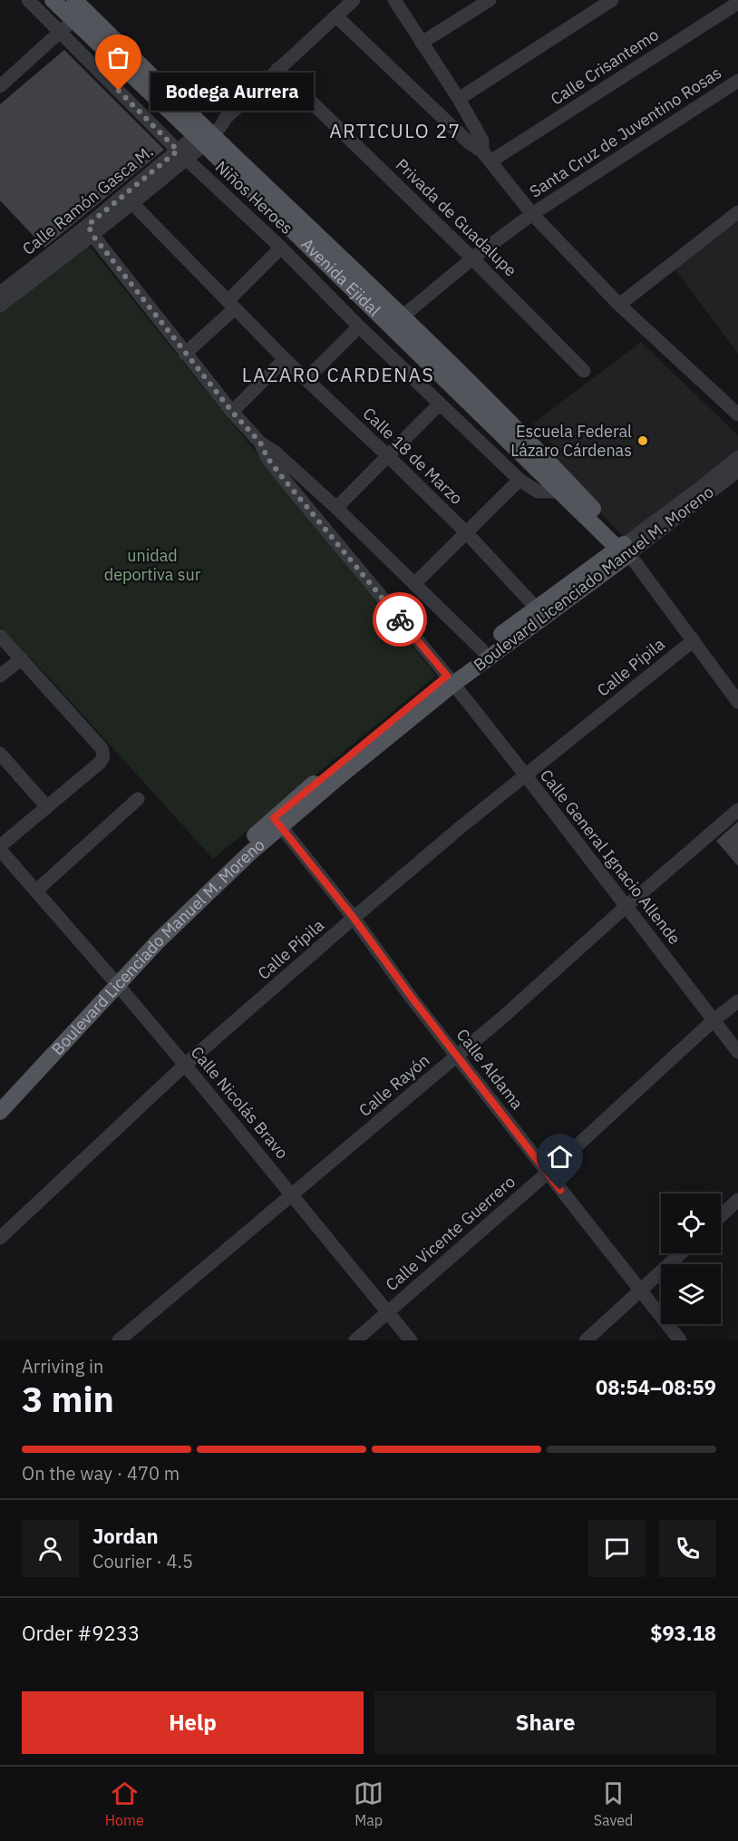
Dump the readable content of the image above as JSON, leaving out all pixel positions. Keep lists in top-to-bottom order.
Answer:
{
  "streets": {
    "main road": ["Avenida Ejidal", "Boulevard Licenciado Manuel M. Moreno"],
    "street": [
      "Calle Crisantemo",
      "Santa Cruz de Juventino Rosas",
      "Niños Heroes",
      "Calle Ramón Gasca M.",
      "Privada de Guadalupe",
      "Calle 18 de Marzo",
      "Calle Pípila",
      "Calle General Ignacio Allende",
      "Calle Aldama",
      "Calle Rayón",
      "Calle Nicolás Bravo",
      "Calle Vicente Guerrero"
    ]
  },
  "crossings": [
    ["Santa Cruz de Juventino Rosas", "Privada de Guadalupe"],
    ["Santa Cruz de Juventino Rosas", "Avenida Ejidal"],
    ["Niños Heroes", "Calle Ramón Gasca M."],
    ["Niños Heroes", "Avenida Ejidal"],
    ["Calle Ramón Gasca M.", "Privada de Guadalupe"],
    ["Calle Ramón Gasca M.", "Avenida Ejidal"],
    ["Calle Ramón Gasca M.", "Calle 18 de Marzo"],
    ["Avenida Ejidal", "Boulevard Licenciado Manuel M. Moreno"],
    ["Calle 18 de Marzo", "Boulevard Licenciado Manuel M. Moreno"],
    ["Boulevard Licenciado Manuel M. Moreno", "Calle General Ignacio Allende"],
    ["Boulevard Licenciado Manuel M. Moreno", "Calle Aldama"],
    ["Boulevard Licenciado Manuel M. Moreno", "Calle Nicolás Bravo"],
    ["Calle Pípila", "Calle General Ignacio Allende"],
    ["Calle Pípila", "Calle Aldama"],
    ["Calle Pípila", "Calle Nicolás Bravo"],
    ["Calle General Ignacio Allende", "Calle Rayón"],
    ["Calle General Ignacio Allende", "Calle Vicente Guerrero"],
    ["Calle Aldama", "Calle Rayón"],
    ["Calle Aldama", "Calle Vicente Guerrero"],
    ["Calle Rayón", "Calle Nicolás Bravo"],
    ["Calle Nicolás Bravo", "Calle Vicente Guerrero"]
  ],
  "districts": ["ARTICULO 27", "LAZARO CARDENAS"],
  "parks": ["unidad deportiva sur"],
  "places": ["Bodega Aurrera", "Escuela Federal Lázaro Cárdenas"],
  "page": {
    "bubble": "Bodega Aurrera",
    "heading": ["3 min", "Arriving in", "08:54–08:59"],
    "panel": [
      "Jordan",
      "Courier · 4.5",
      "Order #9233",
      "$93.18"
    ],
    "bar": "On the way · 470 m",
    "buttons": ["Help", "Share"],
    "tabs": ["Home", "Map", "Saved"]
  }
}
